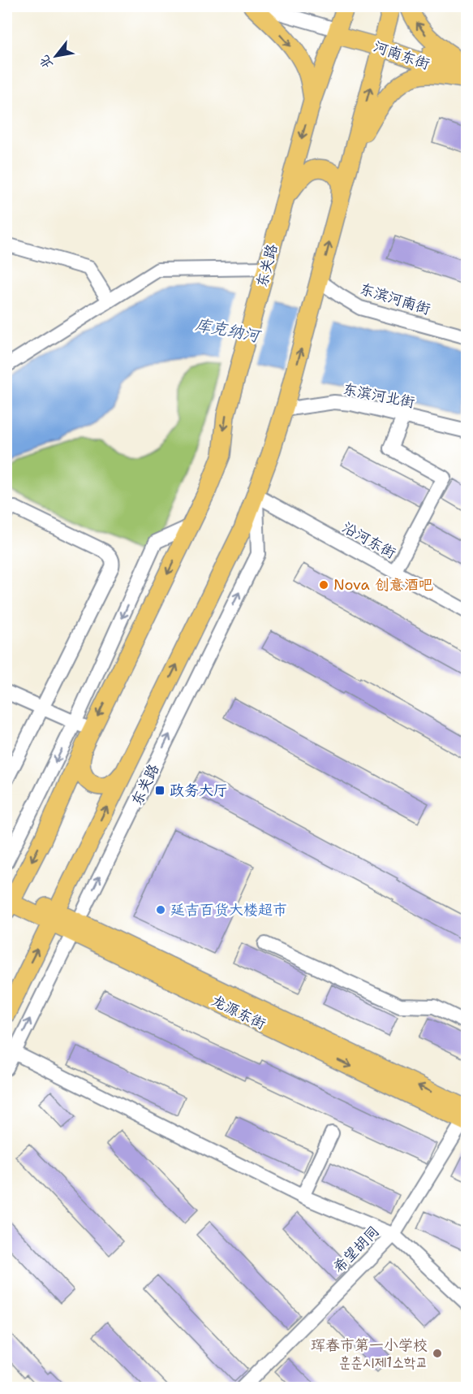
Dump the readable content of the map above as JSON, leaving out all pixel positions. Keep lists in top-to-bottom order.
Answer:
{
  "streets": {
    "main road": ["河南东街", "东关路", "龙源东街"],
    "street": [
      "东滨河南街",
      "东滨河北街",
      "沿河东街",
      "希望胡同"
    ]
  },
  "crossings": [
    ["河南东街", "东关路"],
    ["东关路", "东滨河南街"],
    ["东关路", "东滨河北街"],
    ["东关路", "沿河东街"],
    ["东关路", "龙源东街"],
    ["龙源东街", "希望胡同"]
  ],
  "water": ["库克纳河"],
  "places": {
    "other": ["Nova 创意酒吧", "延吉百货大楼超市", "珲春市第一小学校 훈춘시제1소학교"],
    "transit": ["政务大厅"]
  },
  "north": "bottom left"
}
